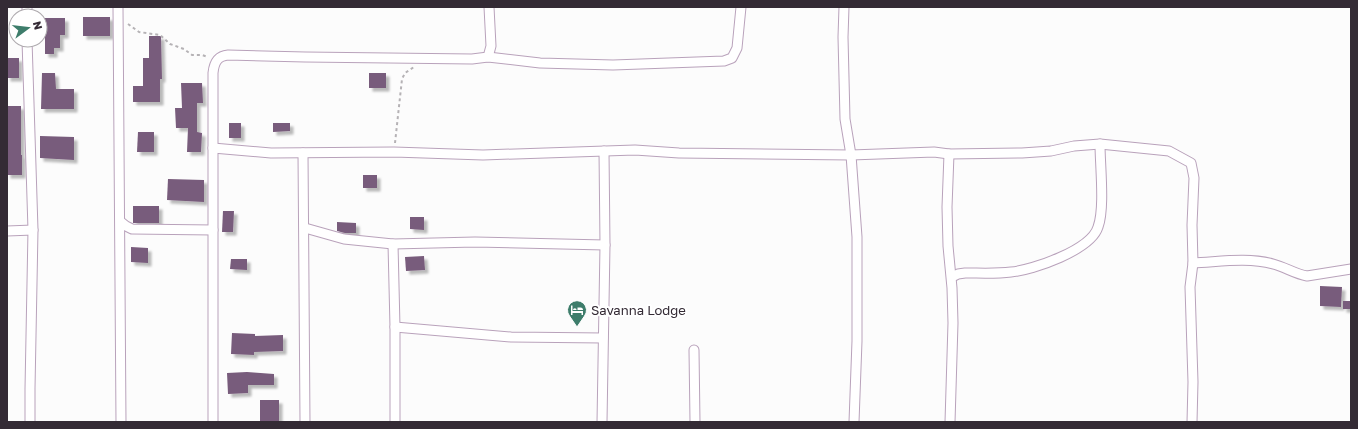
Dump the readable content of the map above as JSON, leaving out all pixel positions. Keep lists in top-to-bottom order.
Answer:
{
  "places": {
    "hotel": ["Savanna Lodge"]
  },
  "north": "right"
}
